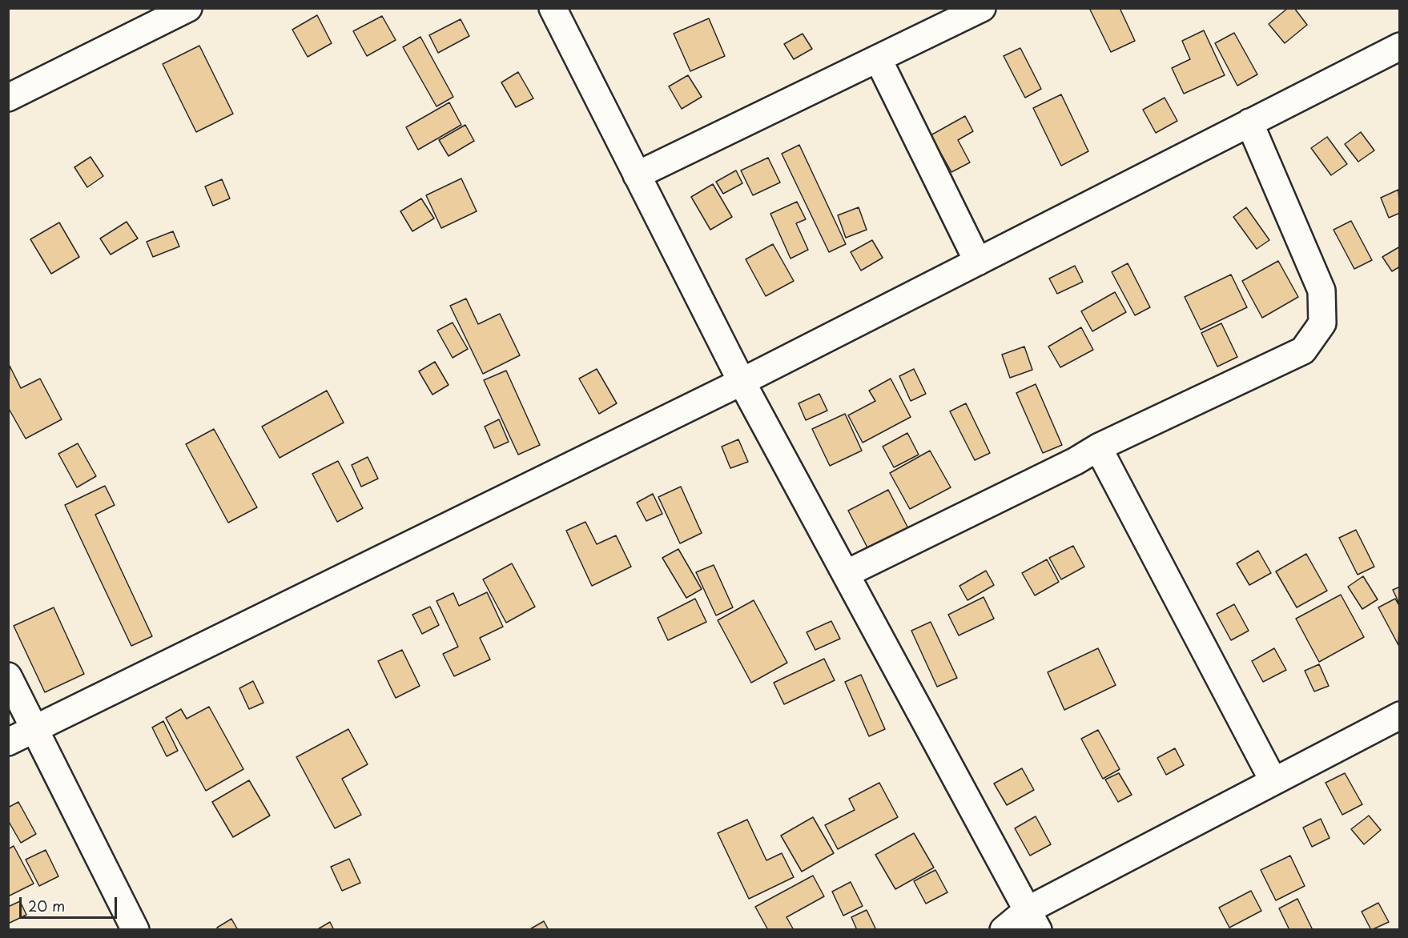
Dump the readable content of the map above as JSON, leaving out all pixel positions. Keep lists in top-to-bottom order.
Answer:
{
  "scale_bar": "20 m"
}
